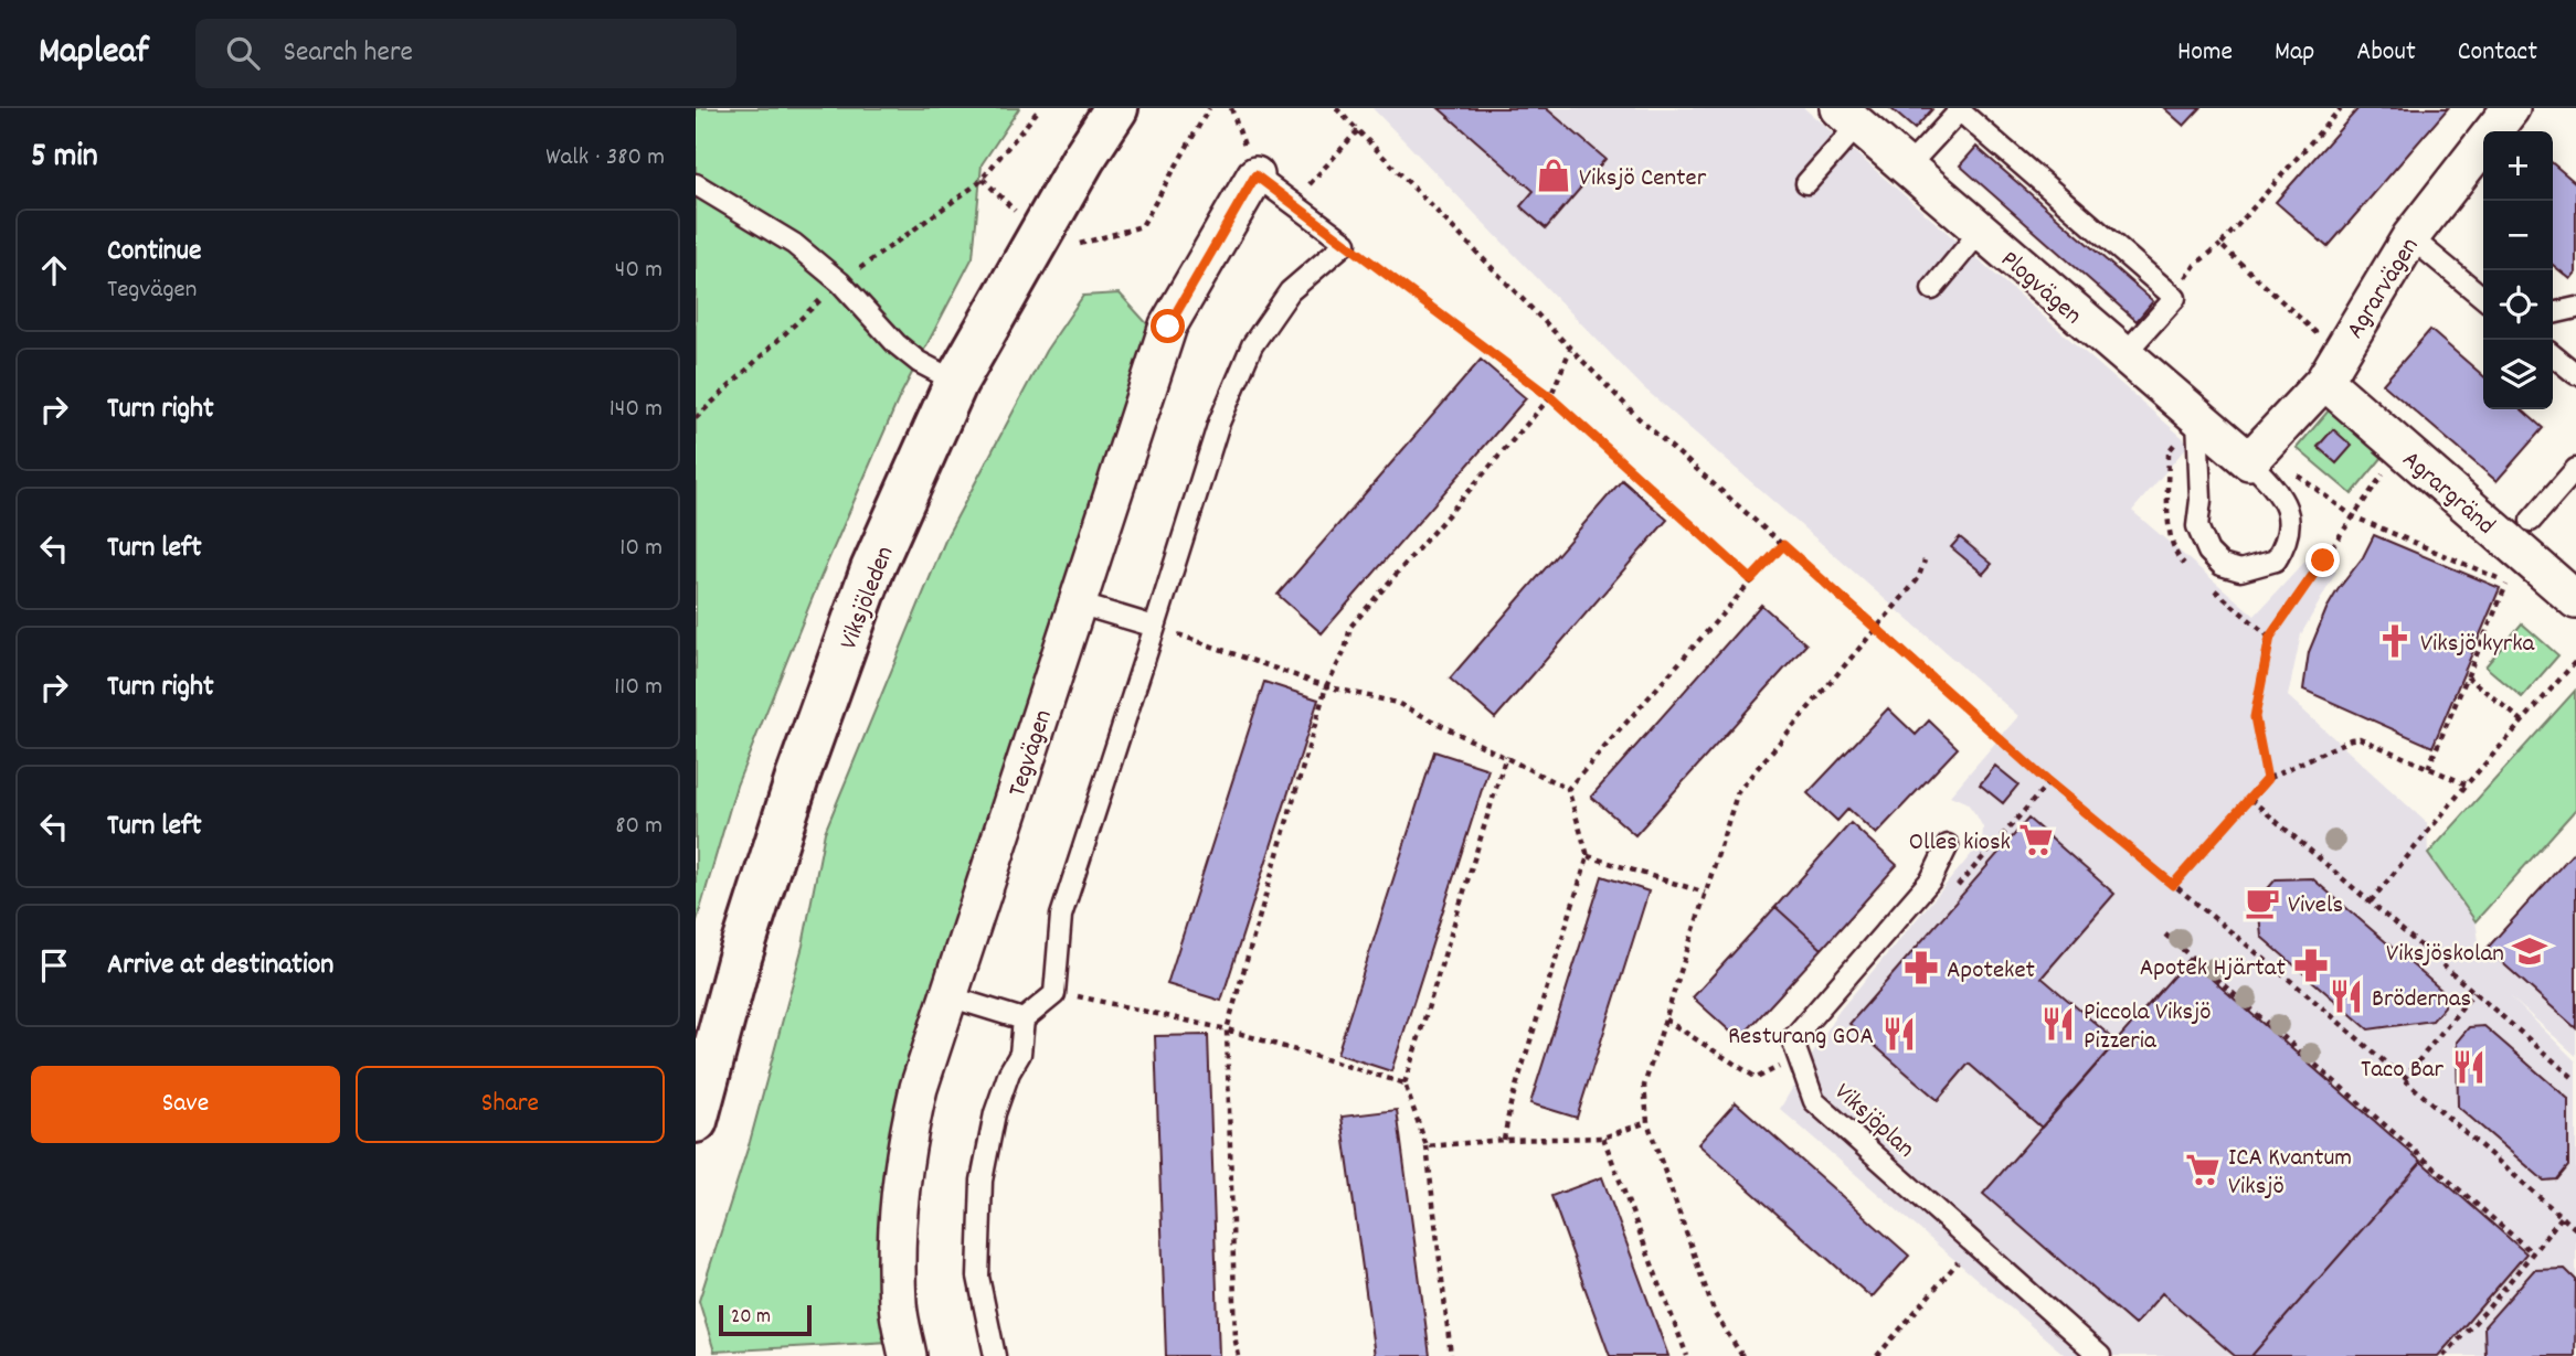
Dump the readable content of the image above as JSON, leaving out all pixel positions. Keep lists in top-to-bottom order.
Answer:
{
  "streets": {
    "main road": ["Viksjöleden"],
    "street": [
      "Plogvägen",
      "Agrarvägen",
      "Agrargränd",
      "Tegvägen"
    ],
    "lane": ["Viksjöplan"]
  },
  "crossings": [
    ["Plogvägen", "Agrarvägen"],
    ["Agrarvägen", "Agrargränd"]
  ],
  "places": {
    "shop": ["Viksjö Center"],
    "church": ["Viksjö kyrka"],
    "supermarket": ["Olles kiosk", "ICA Kvantum Viksjö"],
    "cafe": ["Vivels"],
    "school or university": ["Viksjöskolan"],
    "pharmacy": ["Apotek Hjärtat", "Apoteket"],
    "restaurant": [
      "Brödernas",
      "Piccola Viksjö Pizzeria",
      "Resturang GOA",
      "Taco Bar"
    ]
  },
  "scale_bar": "20 m",
  "page": {
    "header": "Mapleaf",
    "search": "Search here",
    "nav": [
      "Home",
      "Map",
      "About",
      "Contact"
    ],
    "heading": ["5 min", "Walk · 380 m"],
    "map_buttons": ["+", "−"],
    "list": [
      ["Continue", "Tegvägen", "40 m"],
      ["Turn right", "140 m"],
      ["Turn left", "10 m"],
      ["Turn right", "110 m"],
      ["Turn left", "80 m"],
      "Arrive at destination"
    ],
    "buttons": ["Save", "Share"],
    "scale": "20 m"
  }
}
